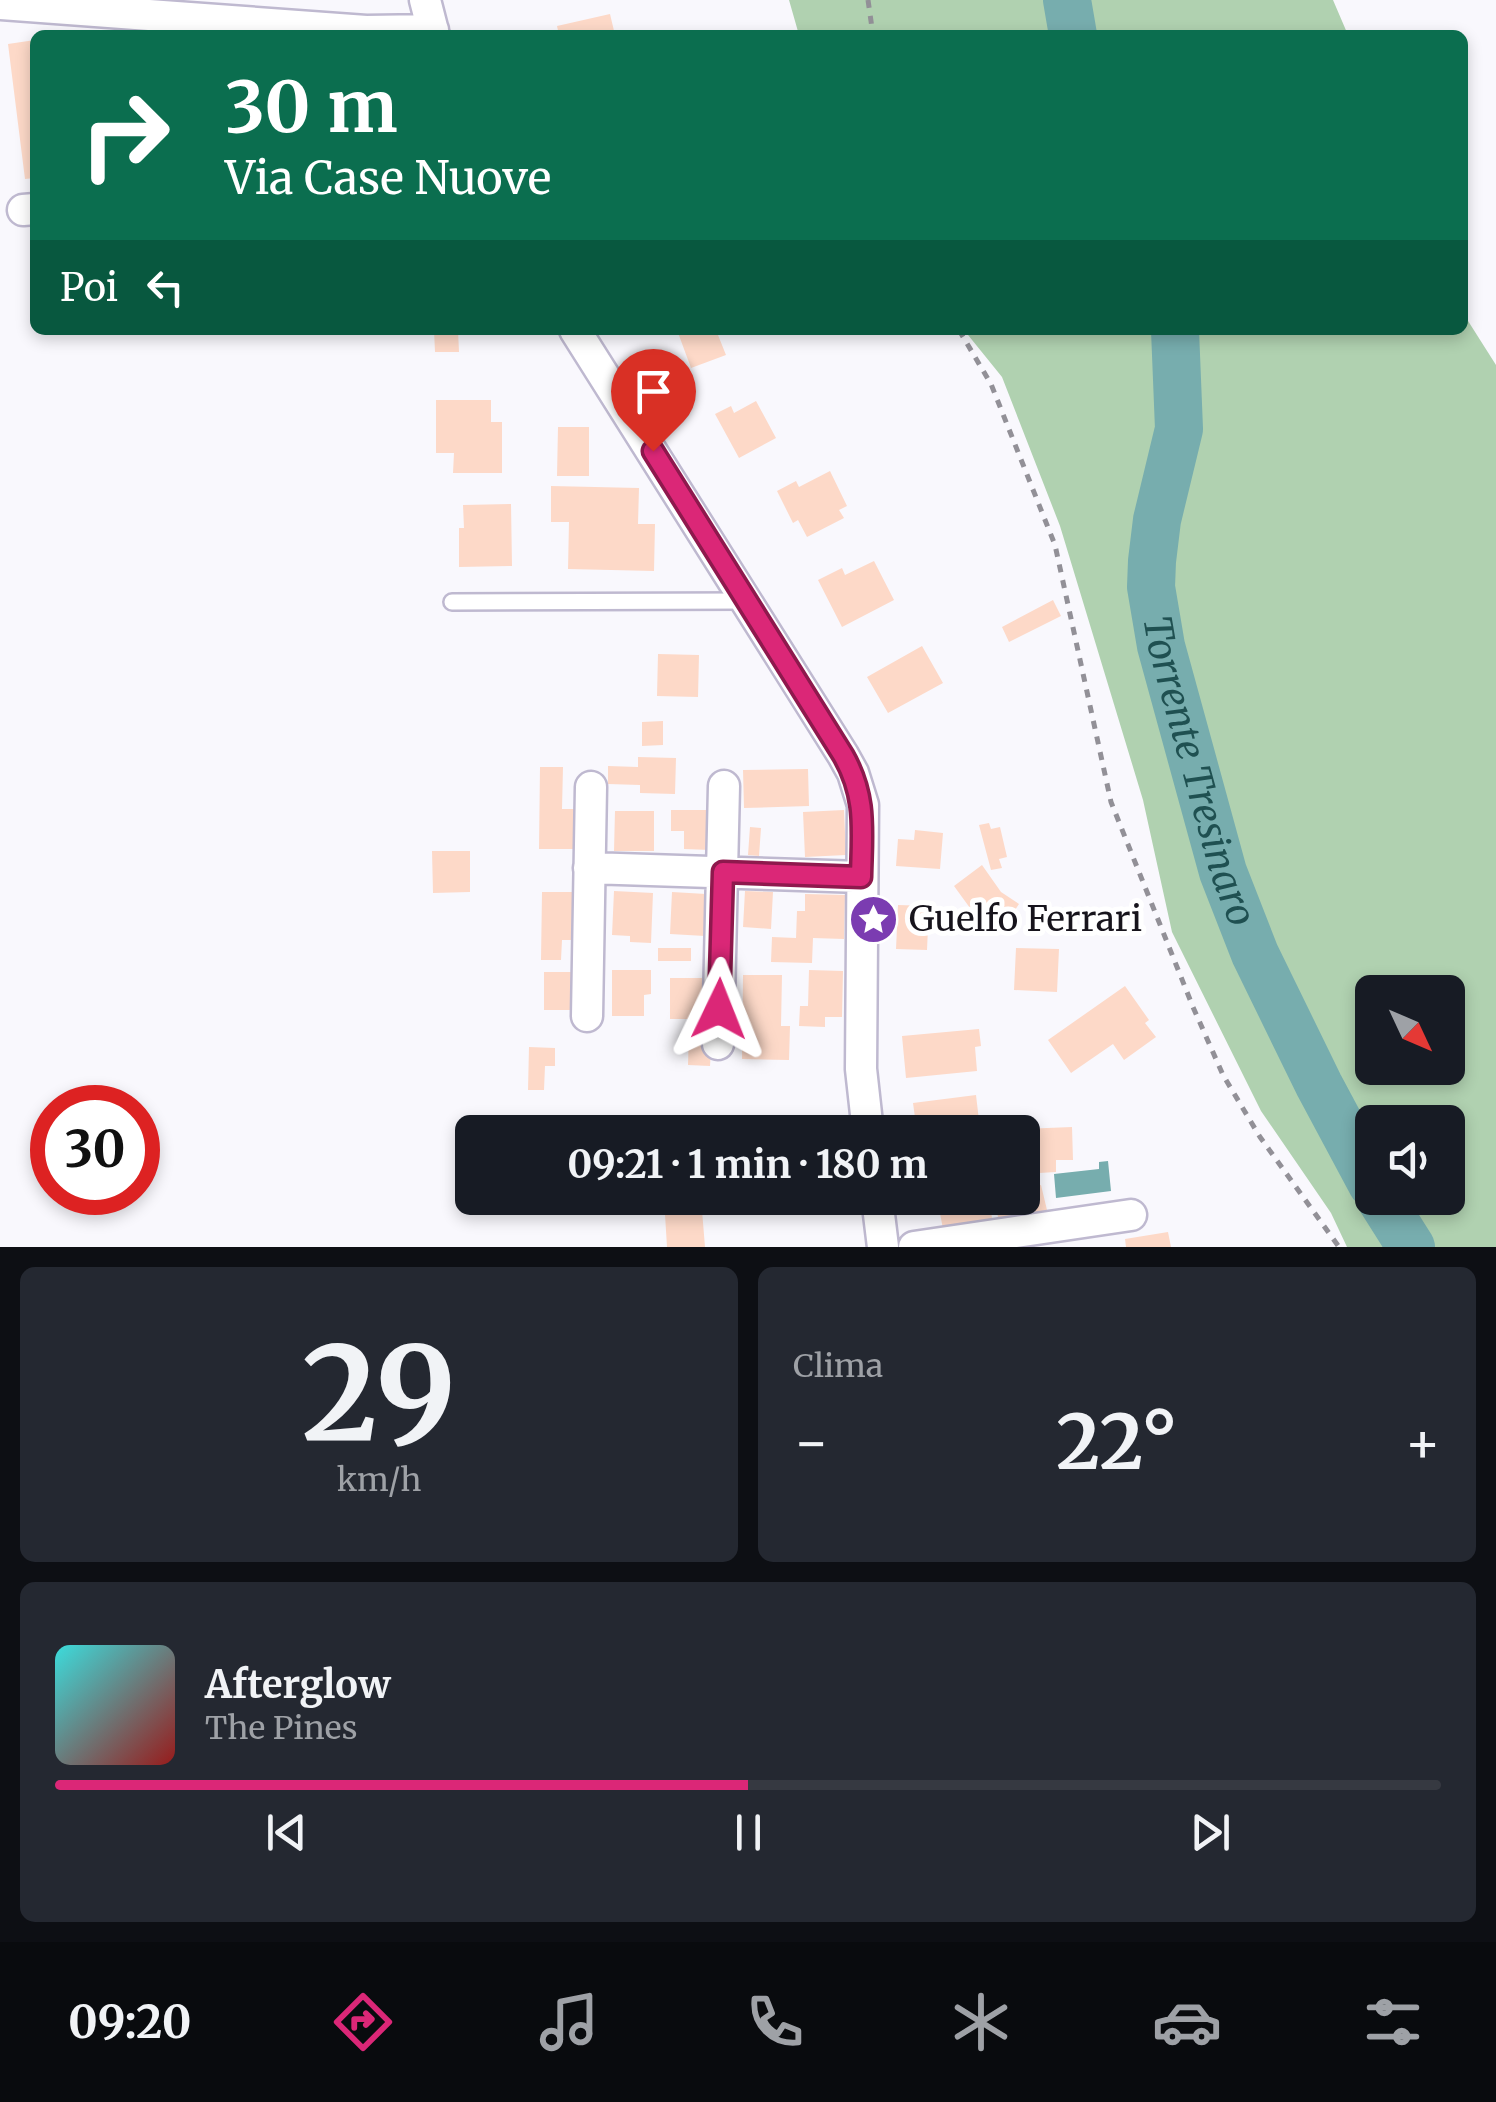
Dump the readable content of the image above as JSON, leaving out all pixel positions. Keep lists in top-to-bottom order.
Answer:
{
  "water": ["Torrente Tresinaro"],
  "places": {
    "place": ["Guelfo Ferrari"]
  },
  "north": "bottom right",
  "page": {
    "turn": ["30 m", "Via Case Nuove"],
    "then": "Poi",
    "limit": "30",
    "trip": "09:21 · 1 min · 180 m",
    "tile": [
      ["29", "km/h"],
      "Clima"
    ],
    "heat": ["−", "22°", "+"],
    "song": ["Afterglow", "The Pines"],
    "tabs": "09:20"
  }
}
